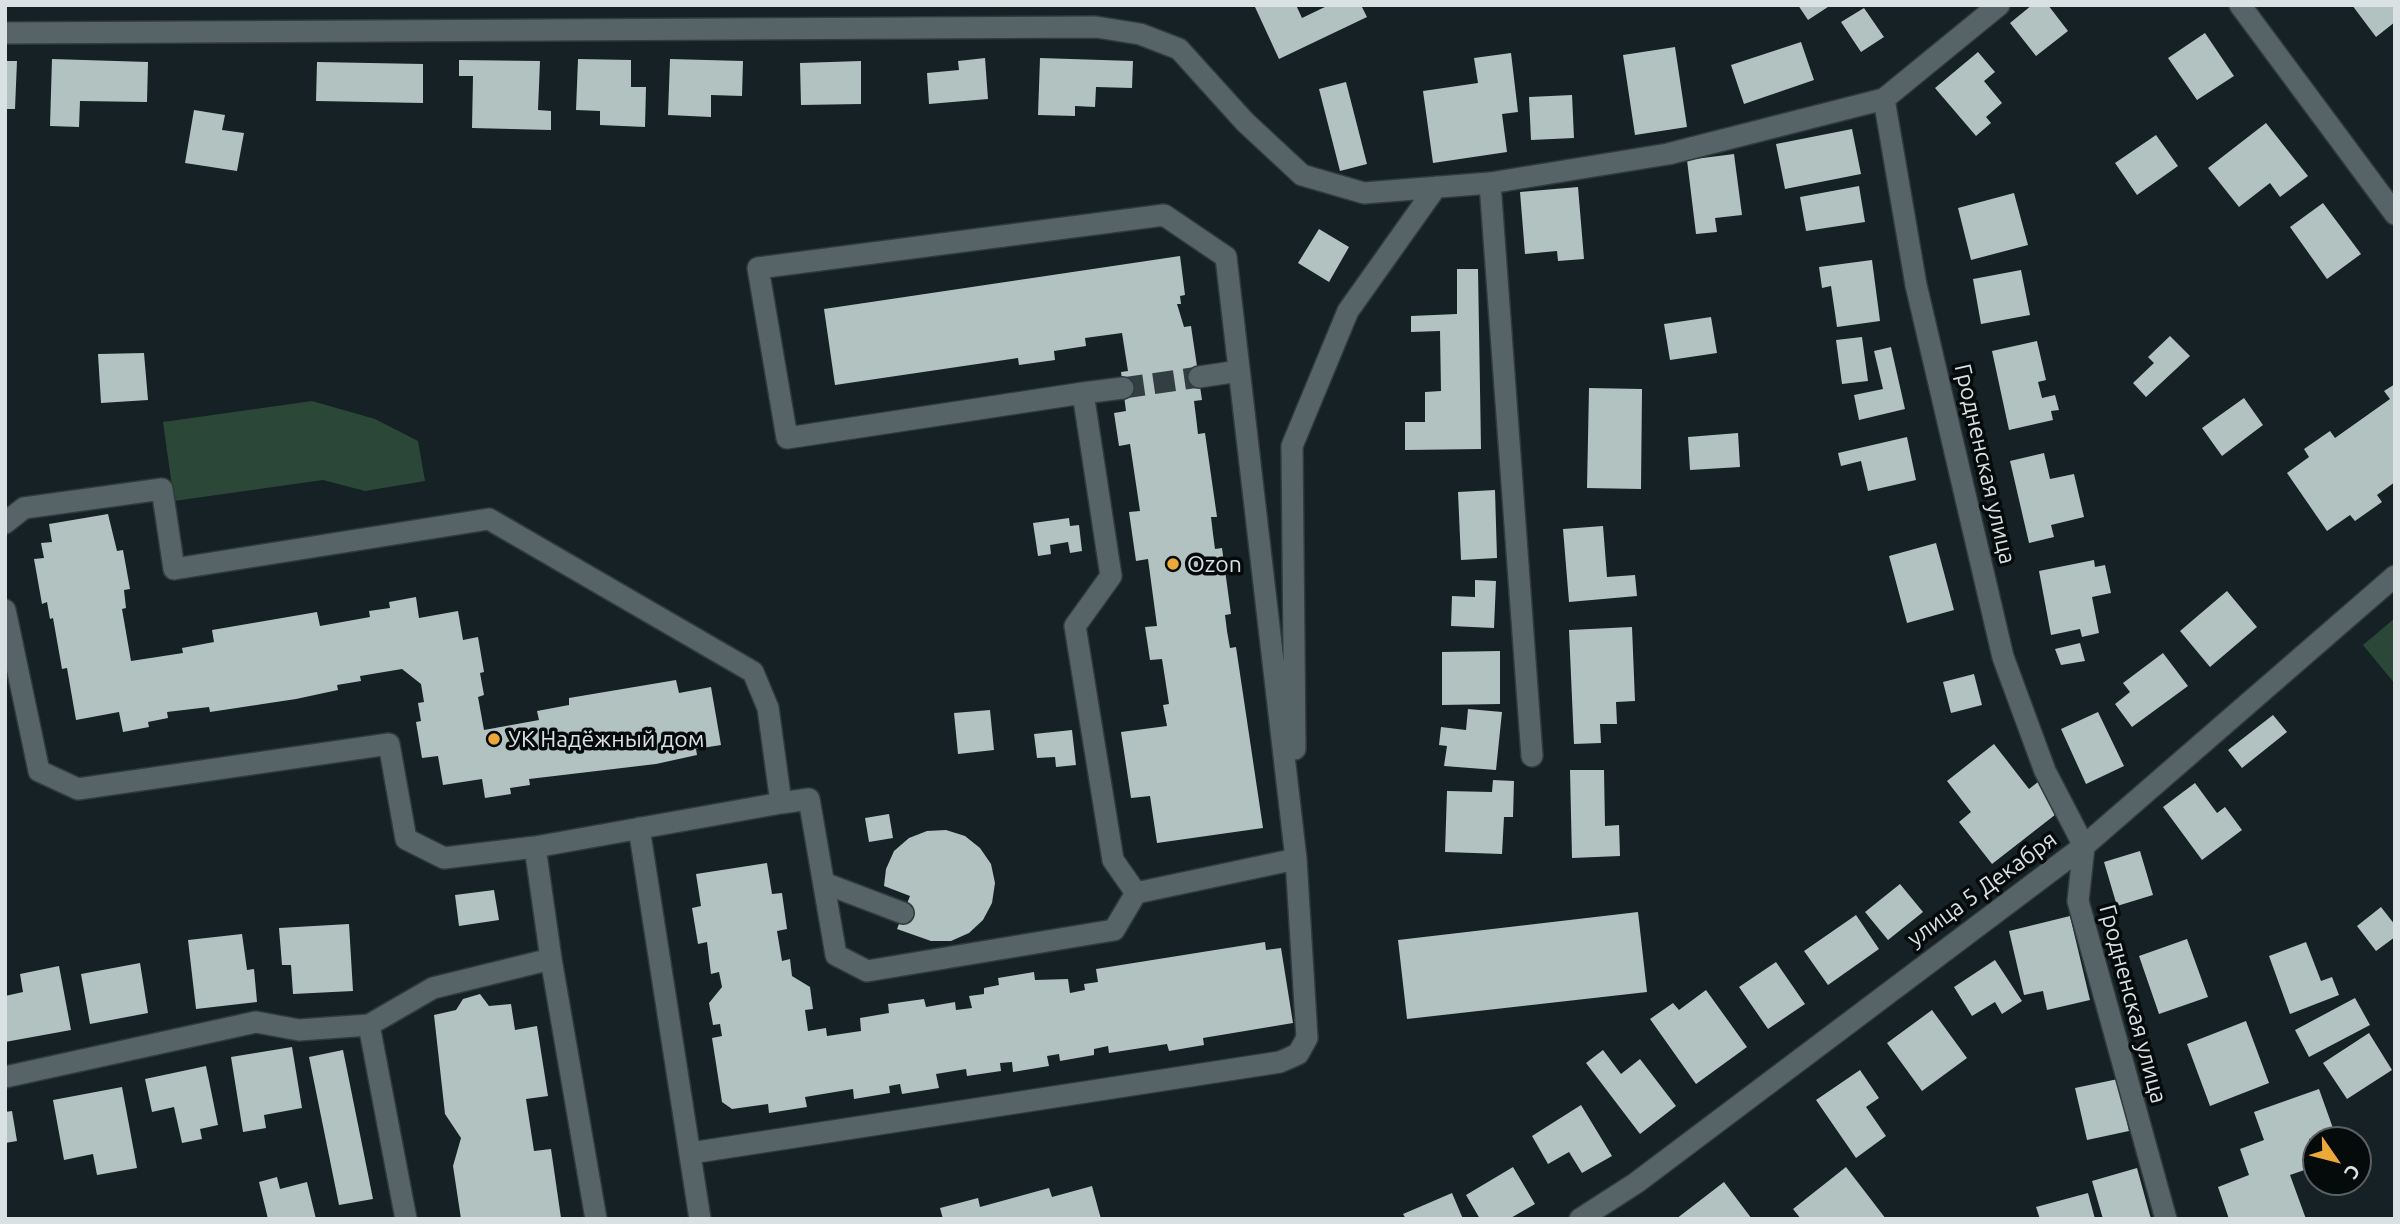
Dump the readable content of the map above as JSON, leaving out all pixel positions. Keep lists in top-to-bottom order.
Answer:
{
  "streets": {
    "street": ["Гродненская улица", "улица 5 Декабря"]
  },
  "crossings": [
    ["Гродненская улица", "улица 5 Декабря"]
  ],
  "places": ["Ozon", "УК Надёжный дом"],
  "north": "bottom right"
}
